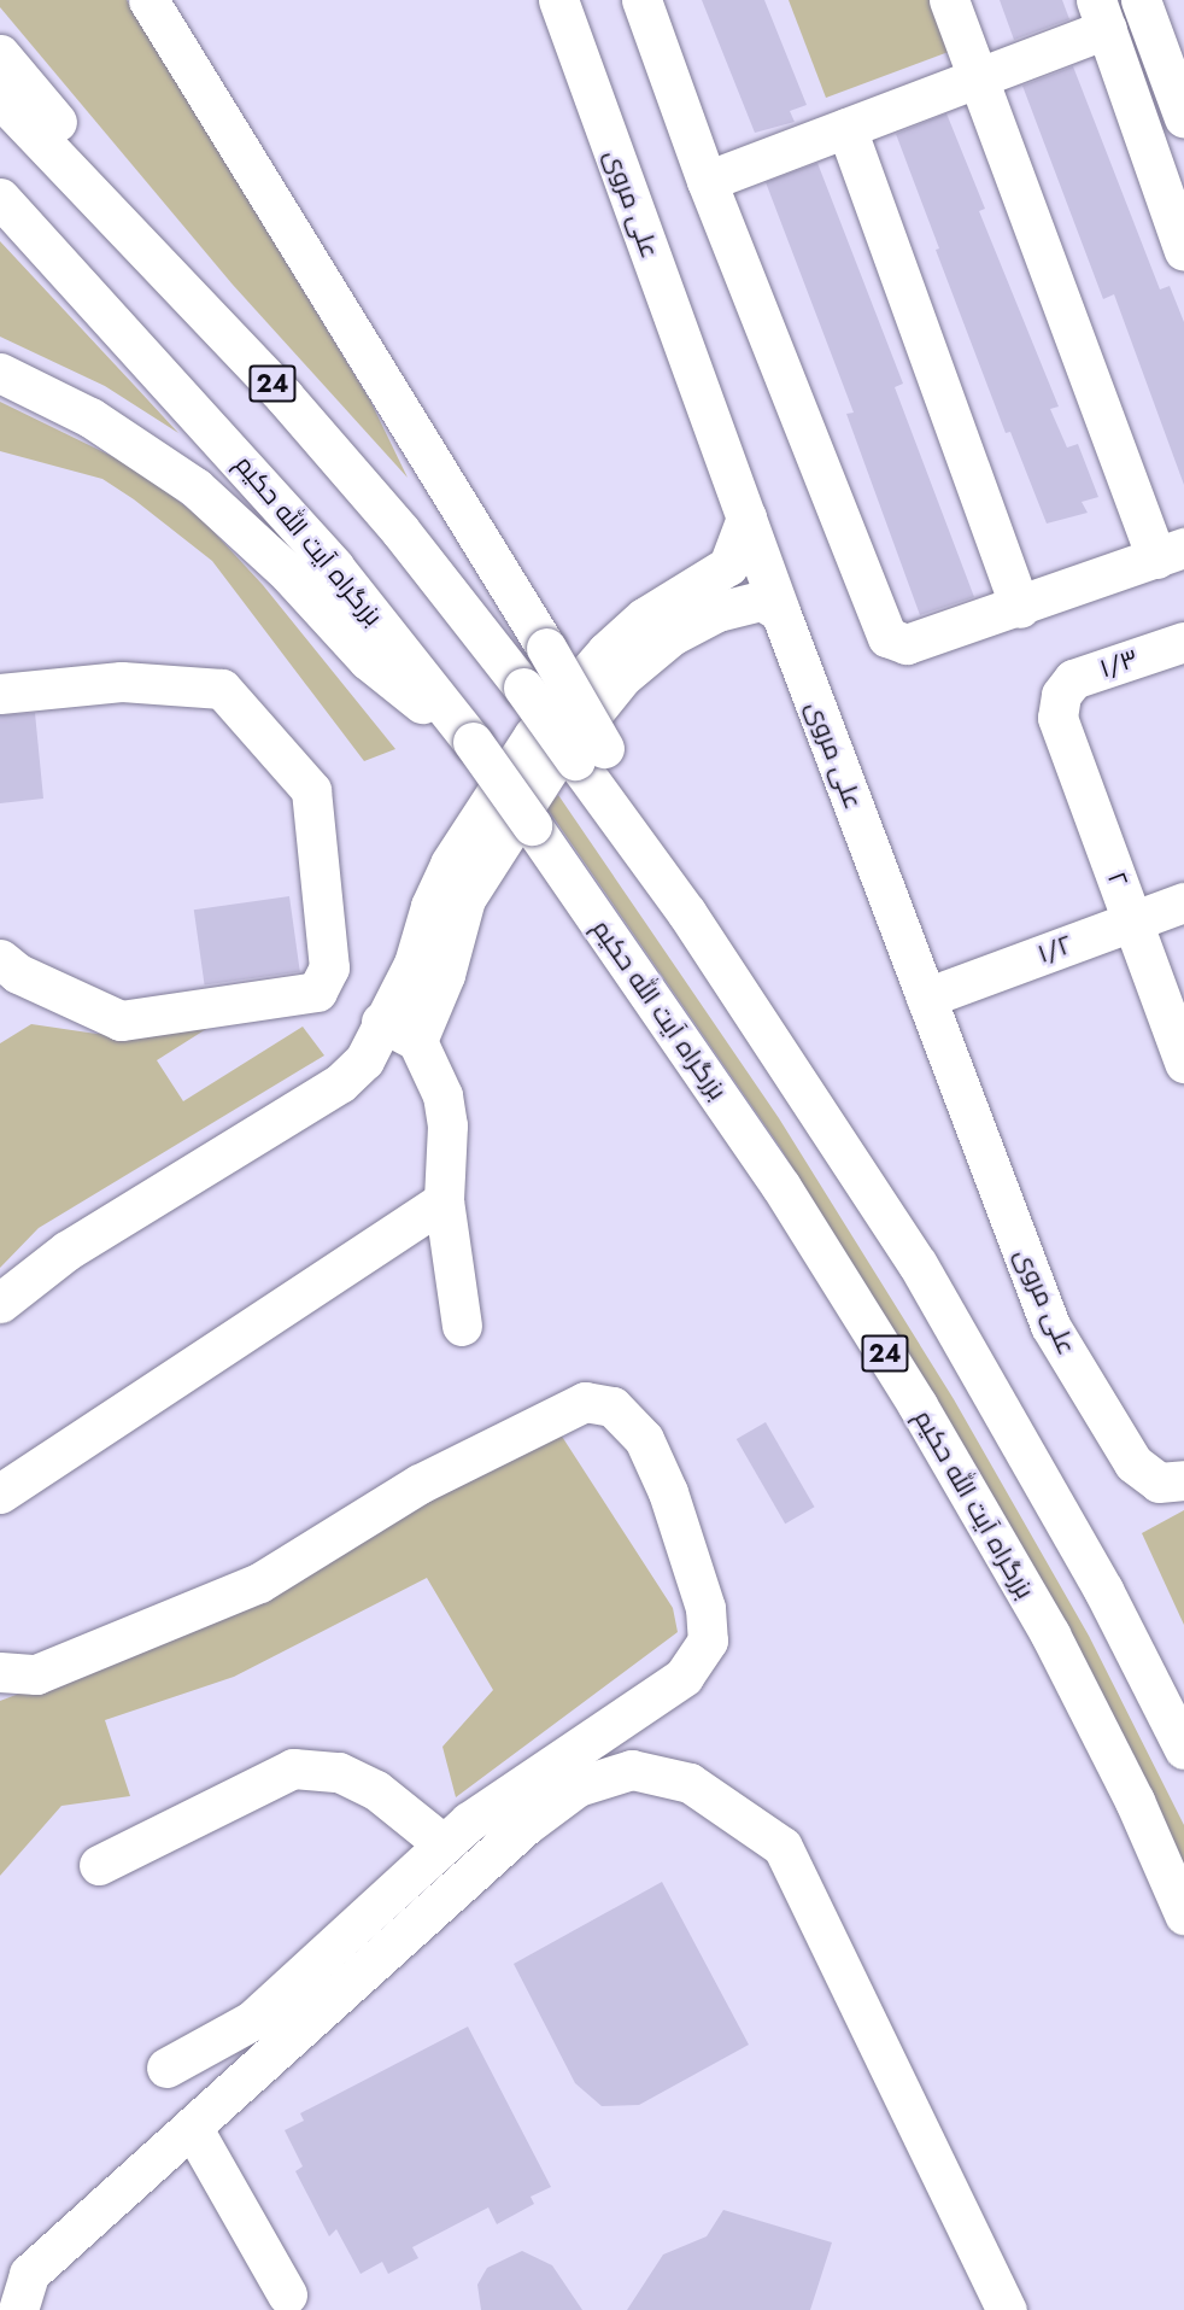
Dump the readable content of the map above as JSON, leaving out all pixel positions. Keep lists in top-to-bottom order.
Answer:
{
  "streets": {
    "main road": [
      "علی مروی",
      "24",
      "بزرگراه آیت الله حکیم",
      "۱/۳",
      "۲",
      "۱/۲"
    ]
  },
  "crossings": [
    ["علی مروی", "۱/۲"],
    ["۱/۳", "۲"],
    ["۲", "۱/۲"]
  ]
}
